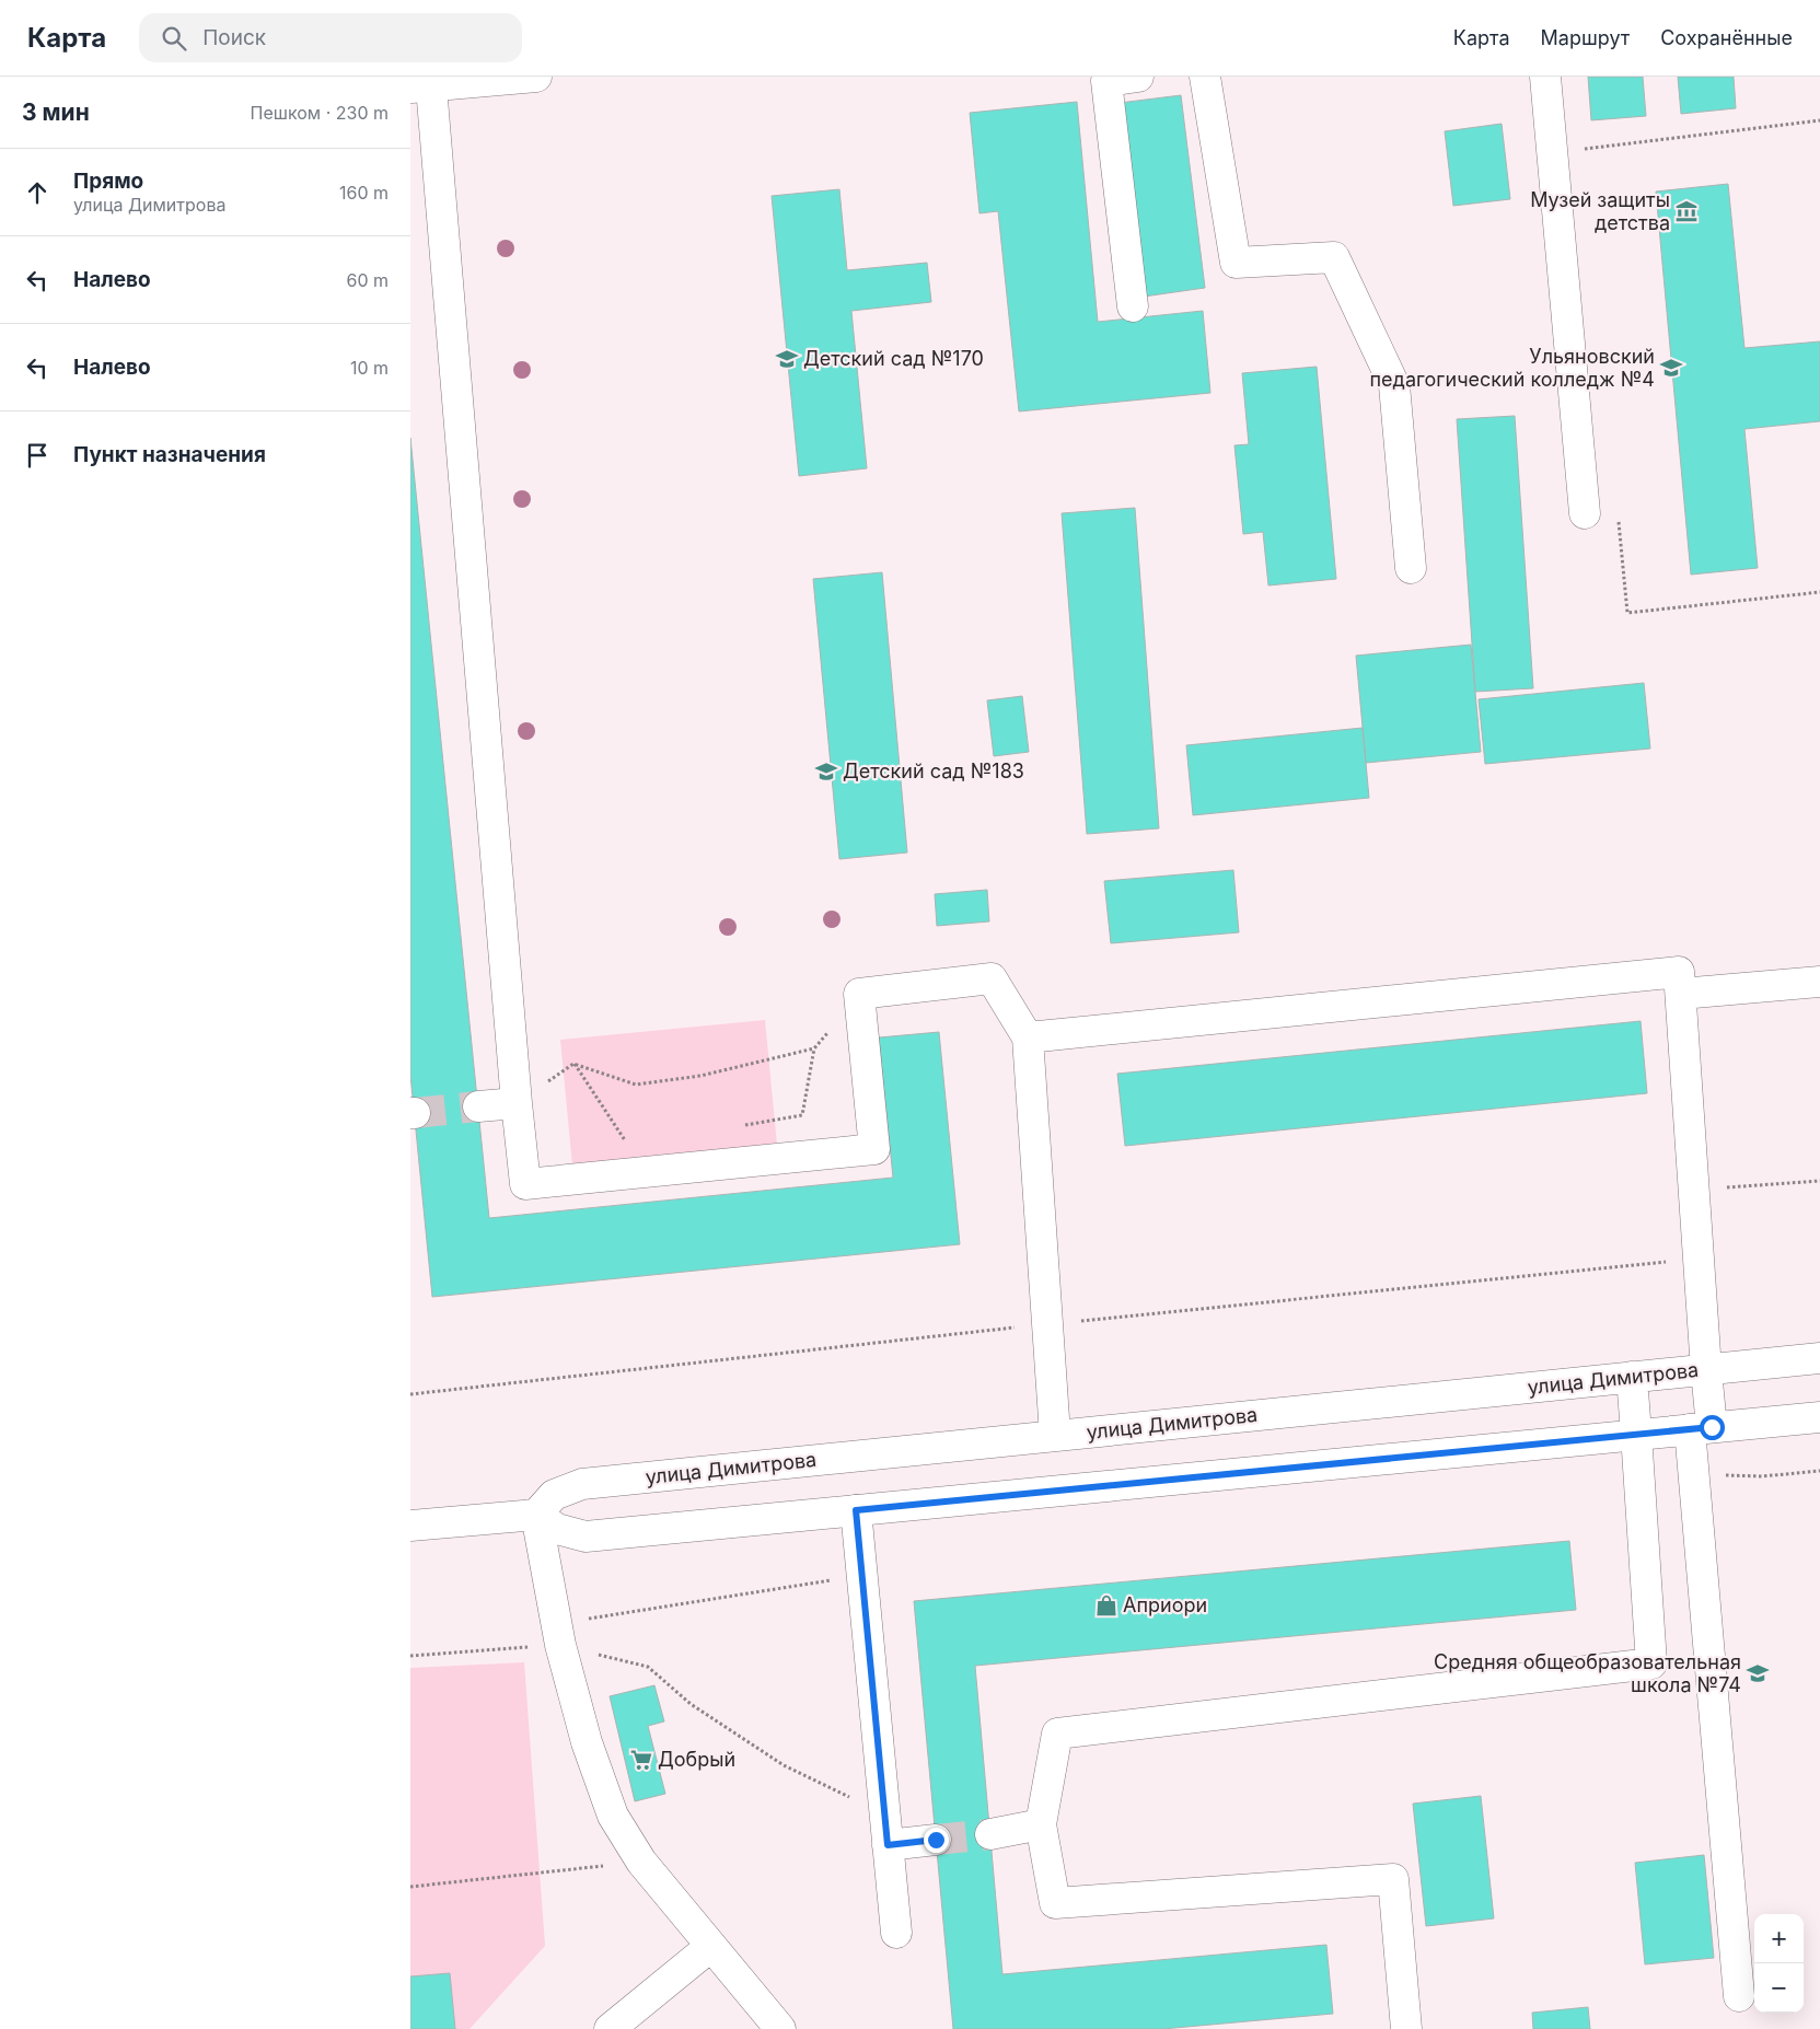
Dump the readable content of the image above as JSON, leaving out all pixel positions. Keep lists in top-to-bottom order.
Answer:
{
  "streets": {
    "main road": ["улица Димитрова"]
  },
  "places": {
    "museum": ["Музей защиты детства"],
    "school or university": [
      "Детский сад №170",
      "Ульяновский педагогический колледж №4",
      "Детский сад №183",
      "Средняя общеобразовательная школа №74"
    ],
    "shop": ["Априори"],
    "supermarket": ["Добрый"]
  },
  "page": {
    "header": "Карта",
    "search": "Поиск",
    "nav": ["Карта", "Маршрут", "Сохранённые"],
    "heading": ["3 мин", "Пешком · 230 m"],
    "list": [
      ["Прямо", "улица Димитрова", "160 m"],
      ["Налево", "60 m"],
      ["Налево", "10 m"],
      "Пункт назначения"
    ],
    "map_buttons": ["+", "−"]
  }
}
